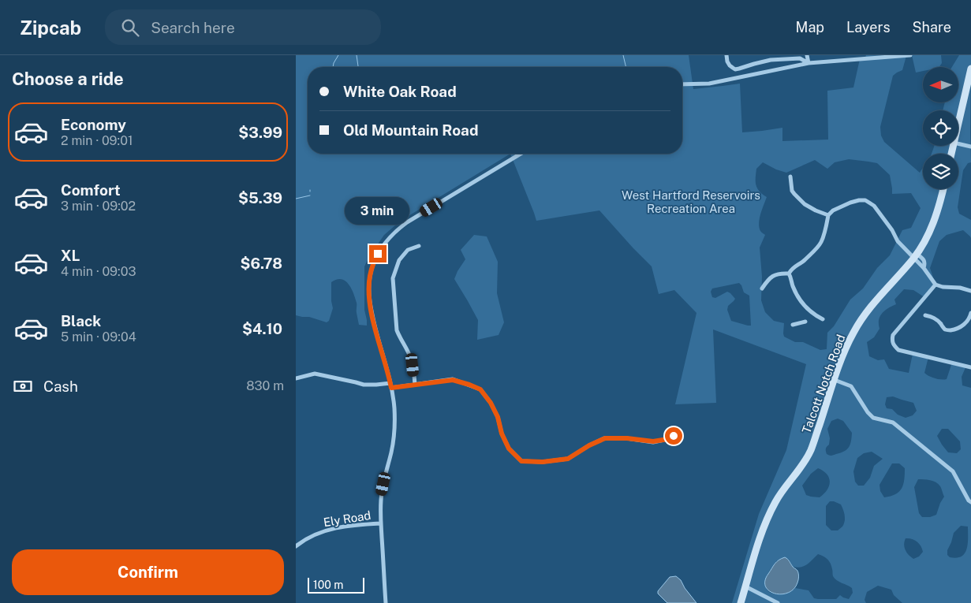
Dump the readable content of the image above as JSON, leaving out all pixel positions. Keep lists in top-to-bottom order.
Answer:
{
  "streets": {
    "street": ["Talcott Notch Road", "Ely Road"]
  },
  "parks": ["West Hartford Reservoirs Recreation Area"],
  "scale_bar": "100 m",
  "north": "left",
  "page": {
    "header": "Zipcab",
    "search": "Search here",
    "nav": ["Map", "Layers", "Share"],
    "heading": "Choose a ride",
    "banner": ["White Oak Road", "Old Mountain Road"],
    "list": [
      {
        "name": "Economy",
        "note": "2 min · 09:01",
        "value": "$3.99"
      },
      {
        "name": "Comfort",
        "note": "3 min · 09:02",
        "value": "$5.39"
      },
      {
        "name": "XL",
        "note": "4 min · 09:03",
        "value": "$6.78"
      },
      {
        "name": "Black",
        "note": "5 min · 09:04",
        "value": "$4.10"
      }
    ],
    "bubble": "3 min",
    "pay": ["Cash", "830 m"],
    "buttons": "Confirm",
    "scale": "100 m"
  }
}
